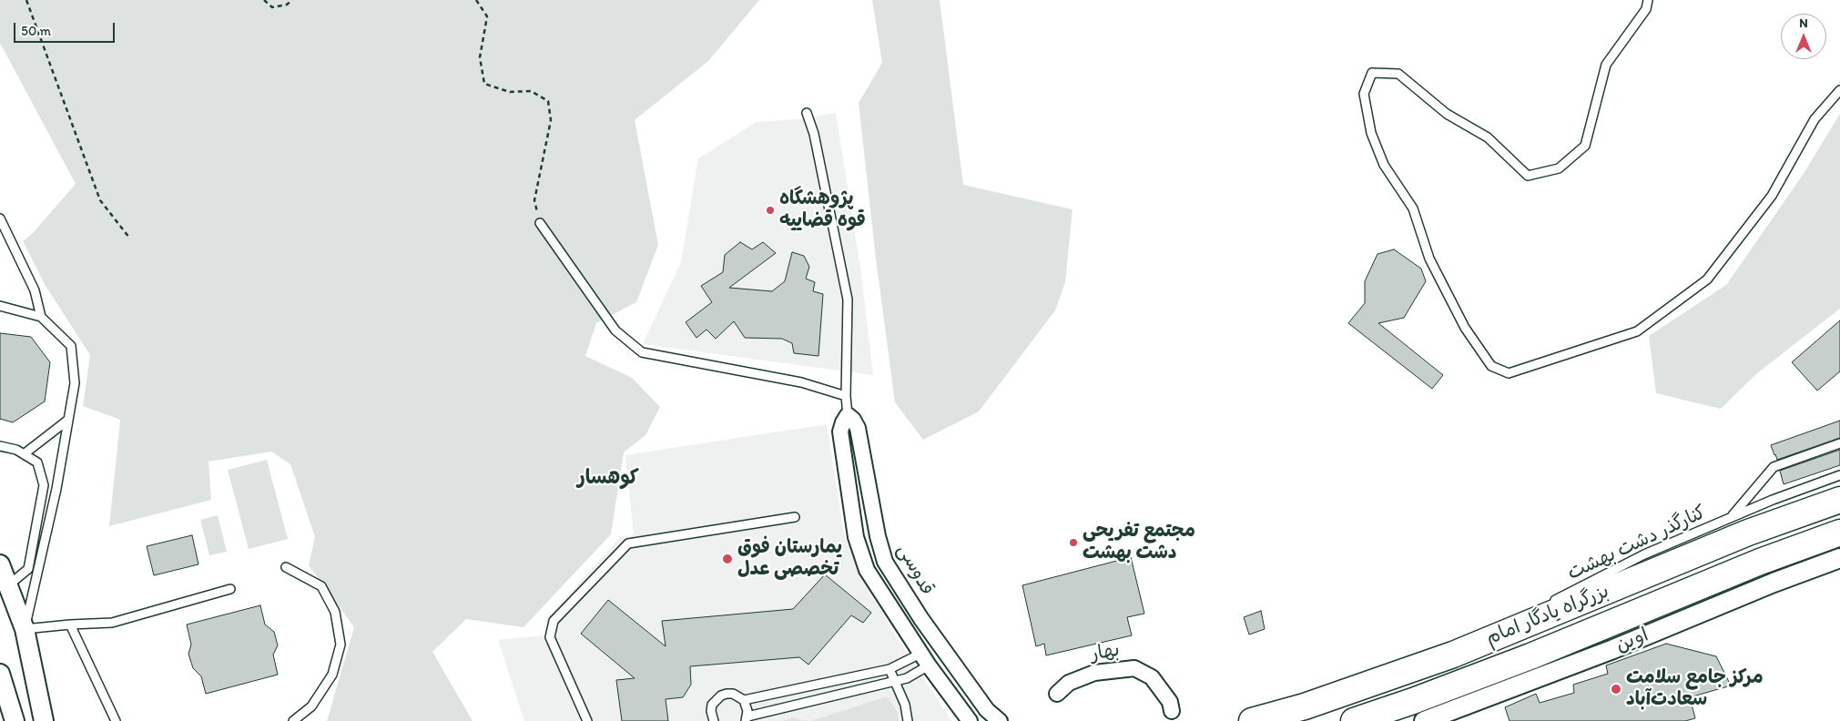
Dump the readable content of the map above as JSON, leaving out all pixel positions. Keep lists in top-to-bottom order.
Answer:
{
  "streets": {
    "highway": ["بزرگراه یادگار امام"],
    "street": ["قدوسی", "اوین", "بهار"],
    "lane": ["کنارگذر دشت بهشت"]
  },
  "districts": ["کوهسار"],
  "places": [
    "پژوهشگاه قوه قضاییه",
    "مجتمع تفریحی دشت بهشت",
    "یمارستان فوق تخصصی عدل",
    "مرکز جامع سلامت سعادت‌آباد"
  ],
  "scale_bar": "50 m",
  "north": "top"
}
